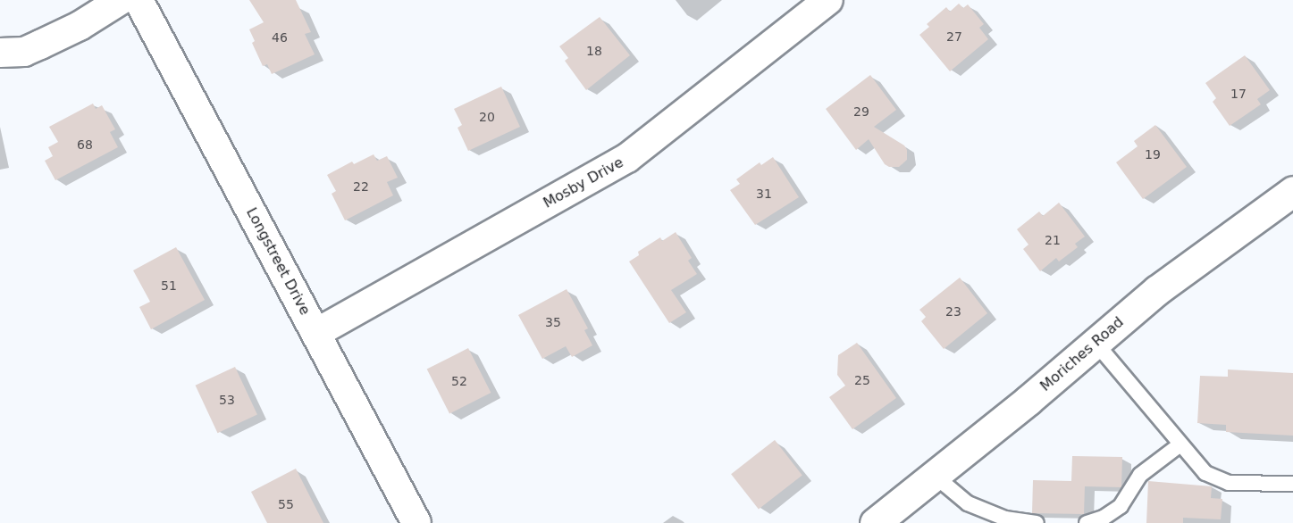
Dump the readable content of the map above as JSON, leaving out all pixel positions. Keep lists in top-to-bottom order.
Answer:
{
  "streets": {
    "street": ["Mosby Drive", "Longstreet Drive", "Moriches Road"]
  },
  "crossings": [
    ["Mosby Drive", "Longstreet Drive"]
  ],
  "house_numbers": [
    "27",
    "46",
    "18",
    "17",
    "29",
    "20",
    "68",
    "19",
    "22",
    "31",
    "21",
    "51",
    "23",
    "35",
    "25",
    "52",
    "53",
    "55"
  ]
}
